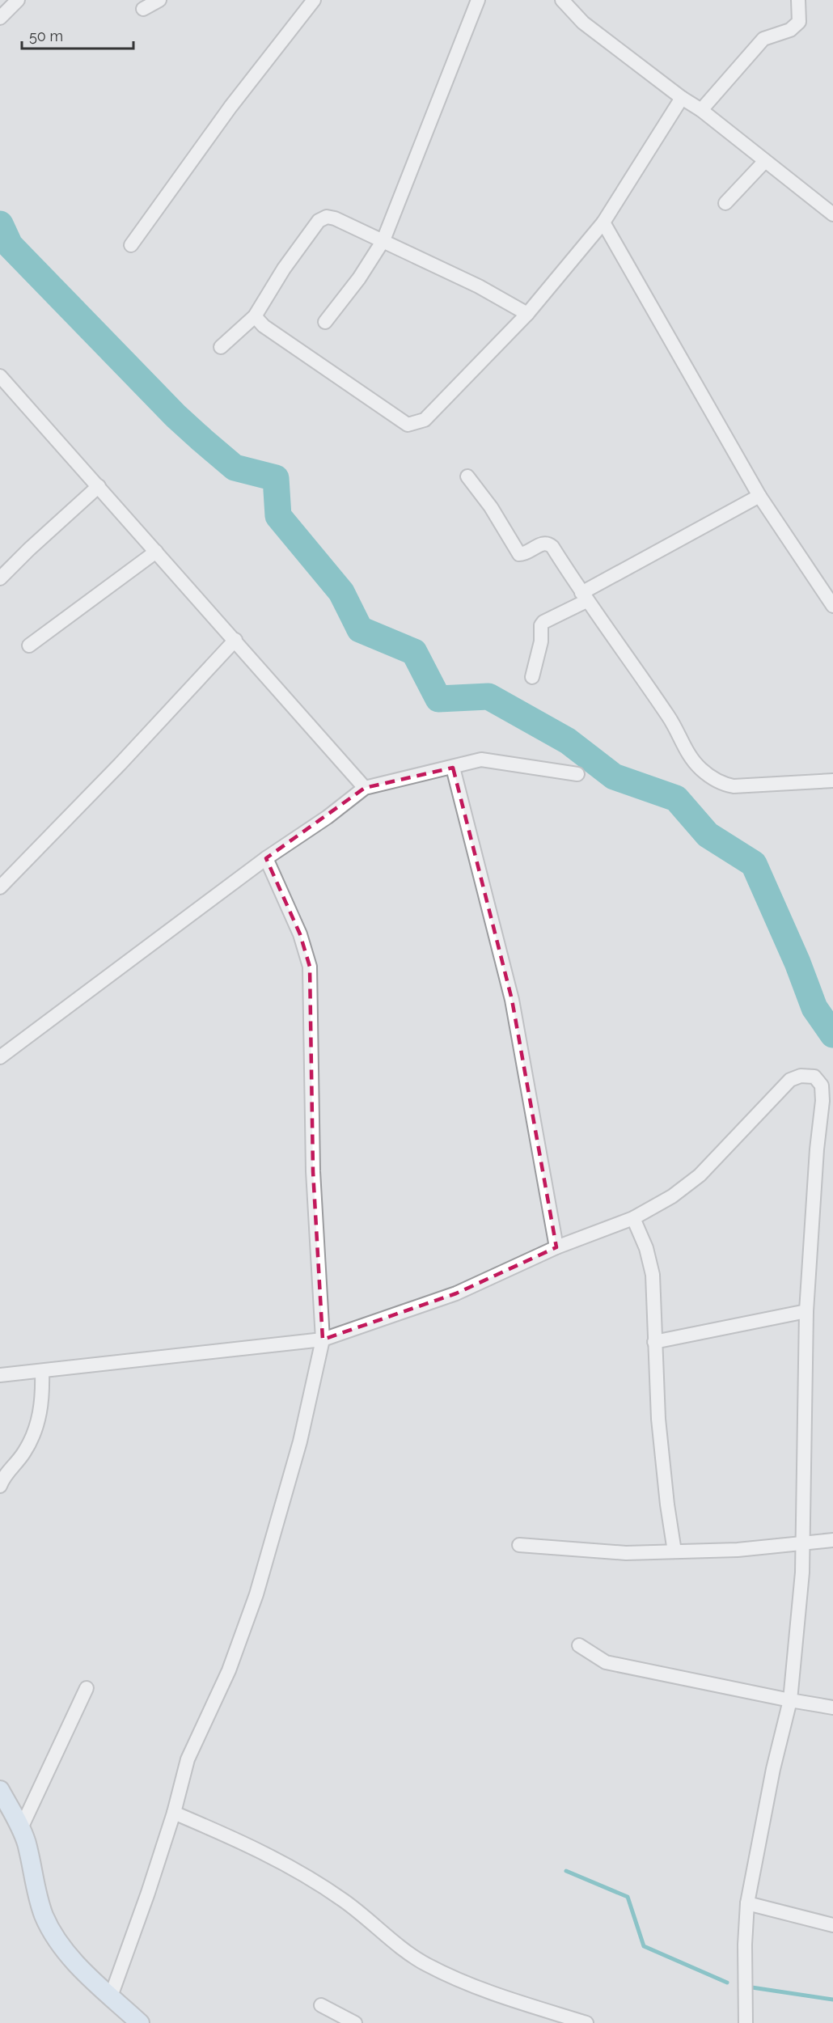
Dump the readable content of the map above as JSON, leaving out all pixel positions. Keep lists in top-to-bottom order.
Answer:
{
  "scale_bar": "50 m"
}
